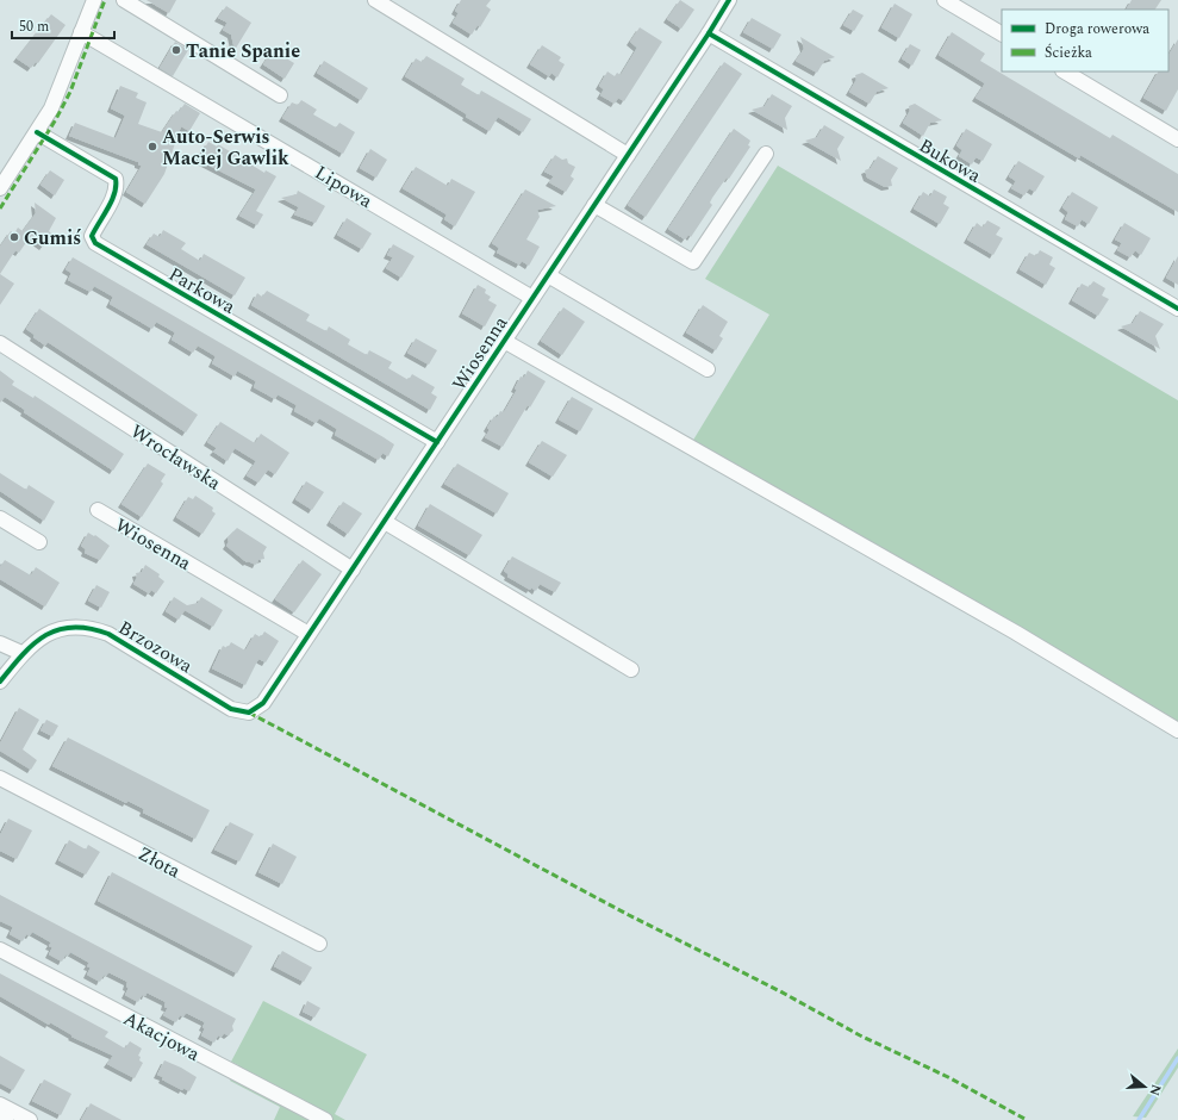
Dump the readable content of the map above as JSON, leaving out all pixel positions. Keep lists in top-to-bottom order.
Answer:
{
  "streets": {
    "street": [
      "Bukowa",
      "Lipowa",
      "Parkowa",
      "Wiosenna",
      "Wrocławska",
      "Brzozowa",
      "Złota",
      "Akacjowa"
    ]
  },
  "crossings": [
    ["Bukowa", "Wiosenna"],
    ["Lipowa", "Wiosenna"],
    ["Parkowa", "Wiosenna"],
    ["Wiosenna", "Wrocławska"],
    ["Wiosenna", "Brzozowa"]
  ],
  "places": ["Tanie Spanie", "Auto-Serwis Maciej Gawlik", "Gumiś"],
  "legend": ["Droga rowerowa", "Ścieżka"],
  "scale_bar": "50 m",
  "north": "right"
}
